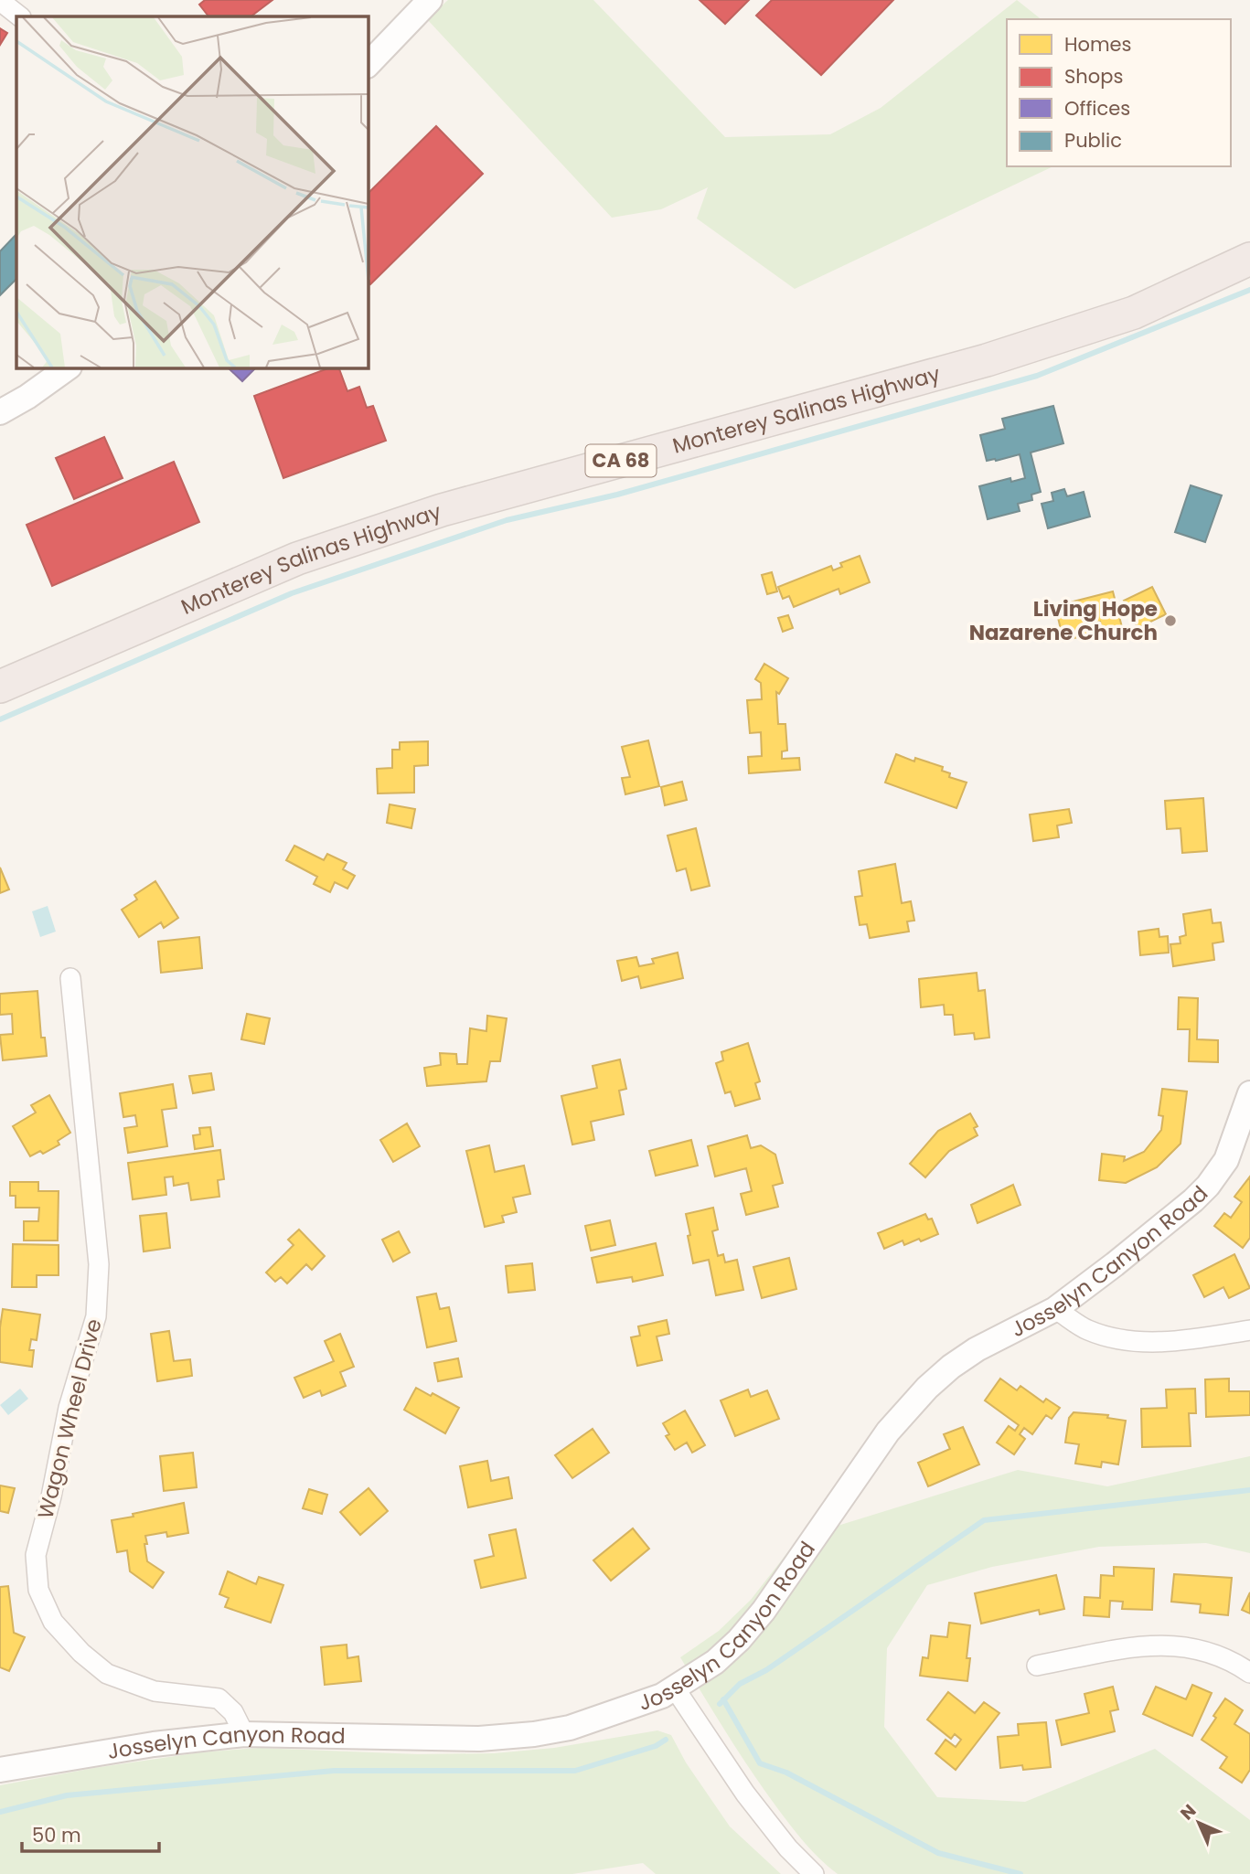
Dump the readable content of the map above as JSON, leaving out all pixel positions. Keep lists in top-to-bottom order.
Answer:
{
  "streets": {
    "highway": ["Monterey Salinas Highway", "CA 68"],
    "street": ["Josselyn Canyon Road", "Wagon Wheel Drive"]
  },
  "crossings": [
    ["Josselyn Canyon Road", "Wagon Wheel Drive"]
  ],
  "places": ["Living Hope Nazarene Church"],
  "legend": [
    "Homes",
    "Shops",
    "Offices",
    "Public"
  ],
  "scale_bar": "50 m",
  "north": "top left"
}
